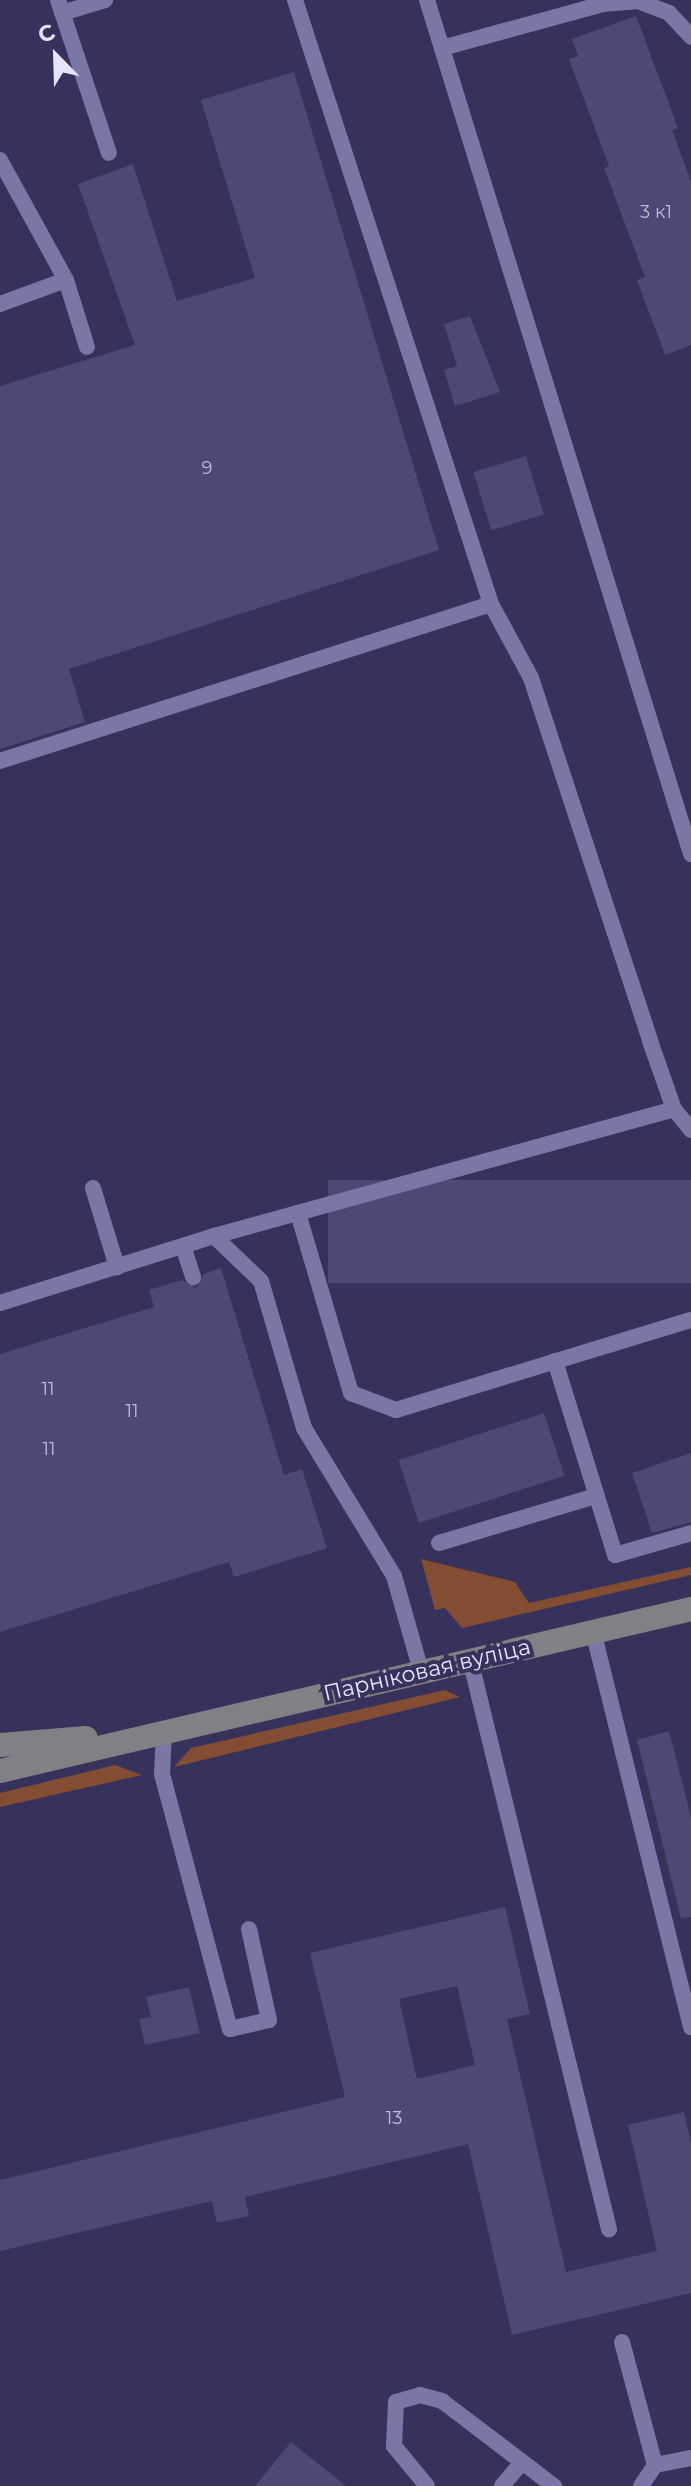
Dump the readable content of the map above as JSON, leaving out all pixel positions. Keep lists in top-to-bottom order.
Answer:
{
  "streets": {
    "street": ["Парніковая вуліца"]
  },
  "house_numbers": [
    "3 к1",
    "9",
    "11",
    "11",
    "11",
    "13"
  ],
  "north": "top left"
}
